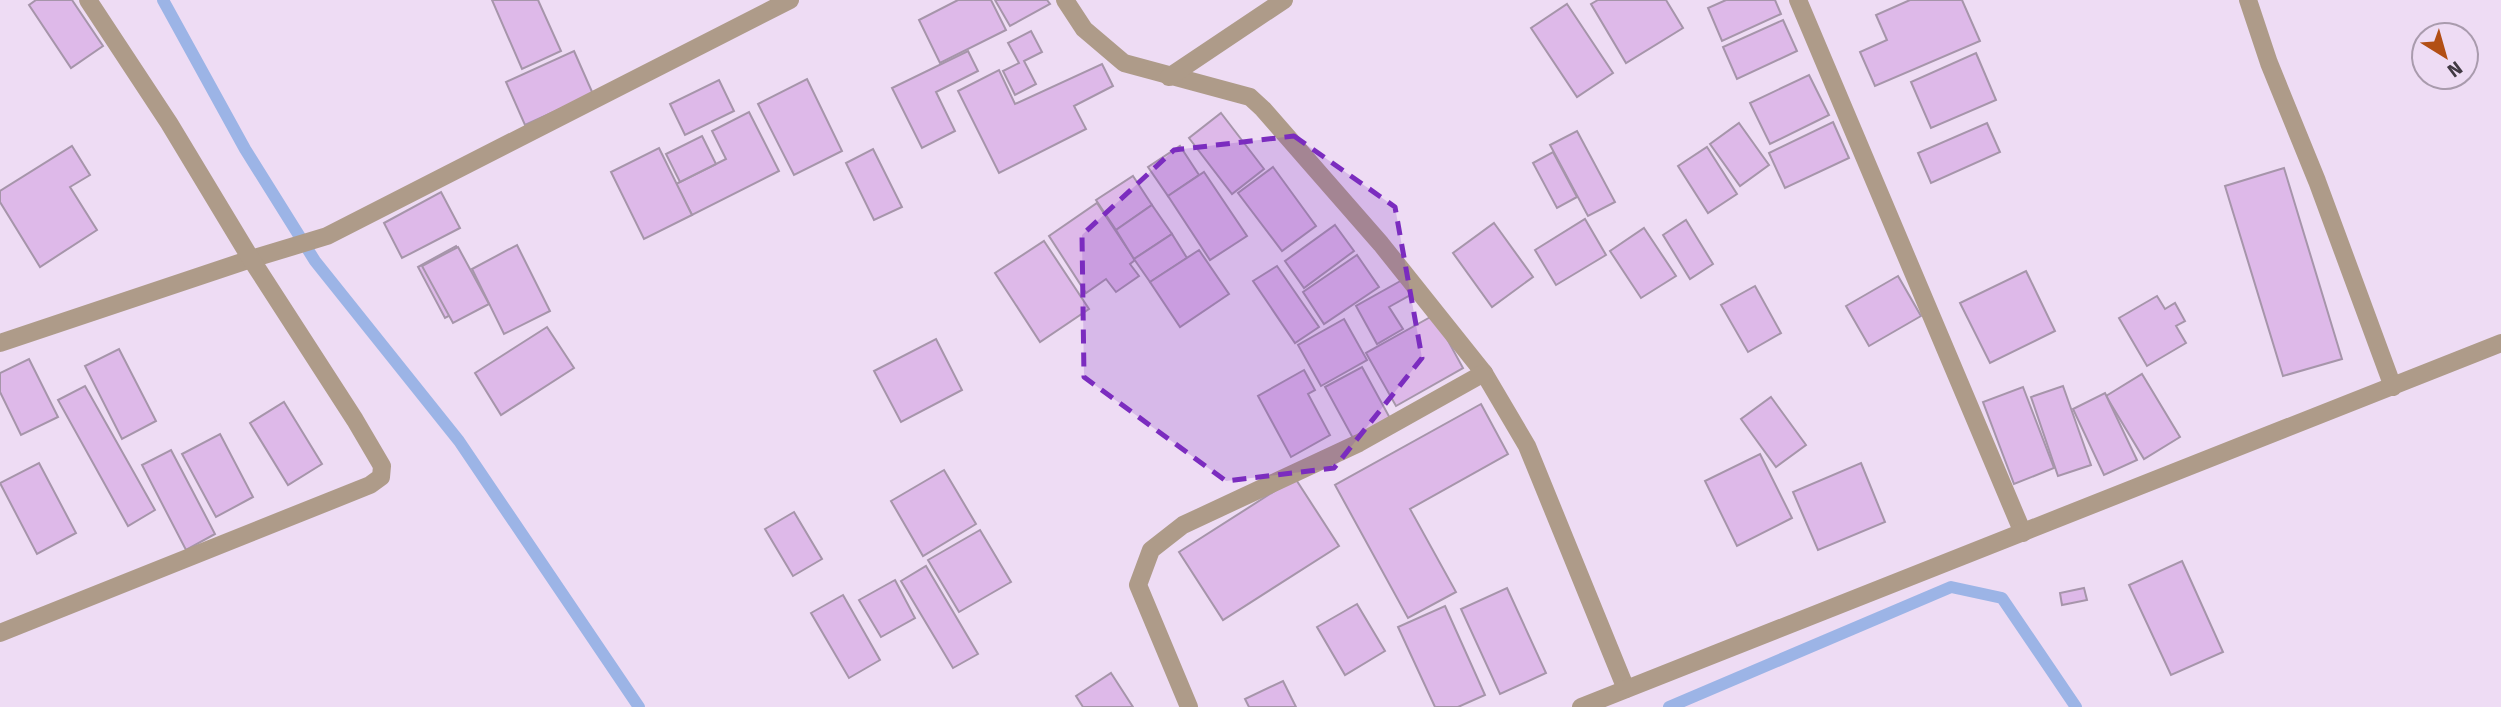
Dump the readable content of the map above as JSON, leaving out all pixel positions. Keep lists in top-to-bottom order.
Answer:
{
  "north": "bottom right"
}
